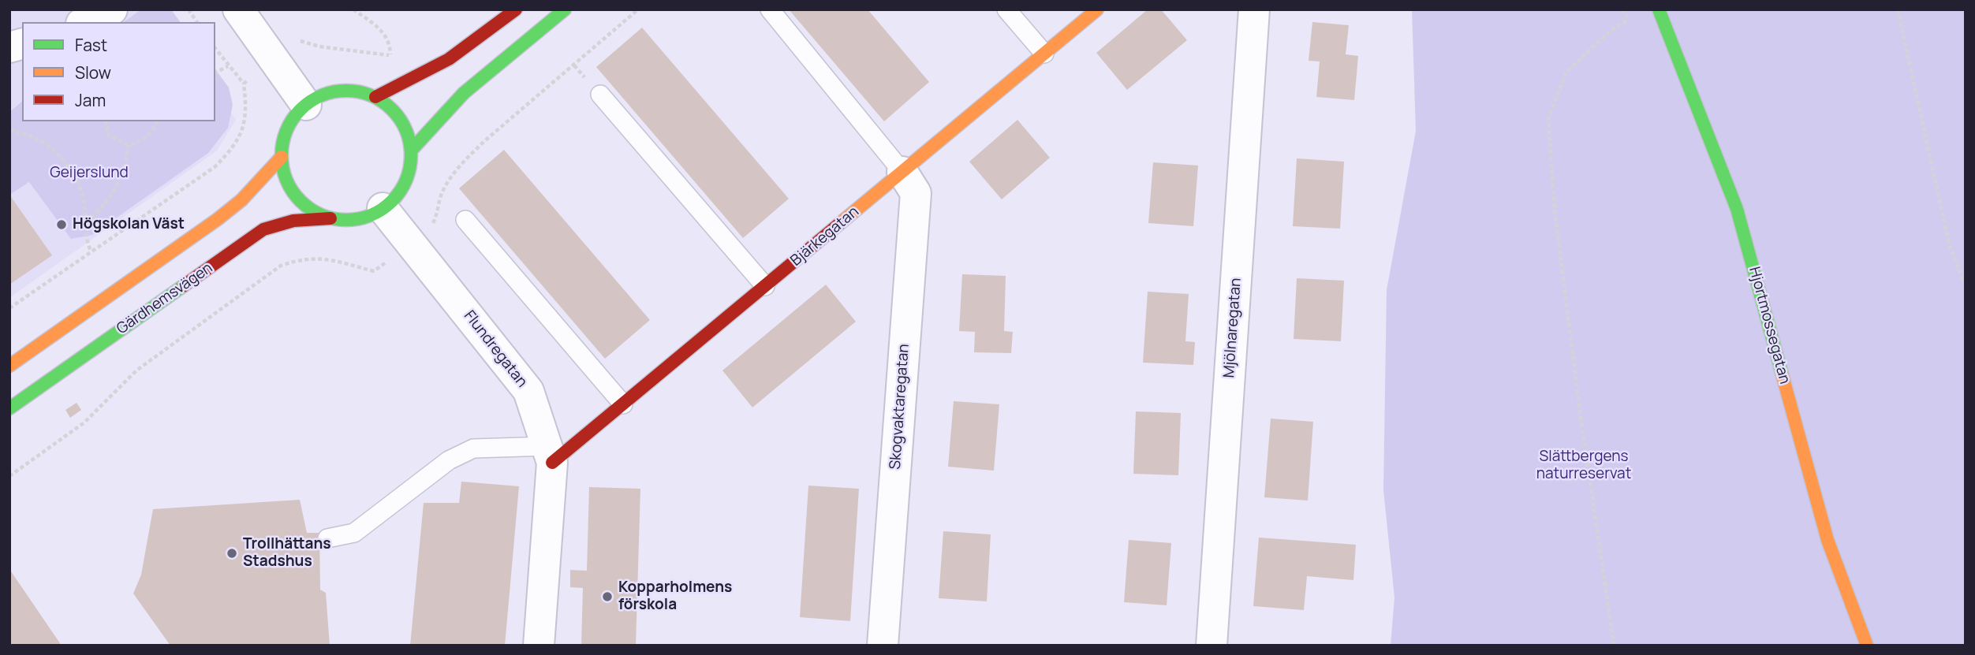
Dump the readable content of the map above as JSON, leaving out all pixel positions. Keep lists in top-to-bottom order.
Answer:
{
  "streets": {
    "main road": ["Bjärkegatan", "Gärdhemsvägen", "Hjortmossegatan"],
    "street": ["Mjölnaregatan", "Flundregatan", "Skogvaktaregatan"]
  },
  "crossings": [
    ["Bjärkegatan", "Flundregatan"],
    ["Bjärkegatan", "Skogvaktaregatan"],
    ["Gärdhemsvägen", "Flundregatan"]
  ],
  "parks": ["Geijerslund", "Slättbergens naturreservat"],
  "places": ["Högskolan Väst", "Trollhättans Stadshus", "Kopparholmens förskola"],
  "legend": ["Fast", "Slow", "Jam"]
}
